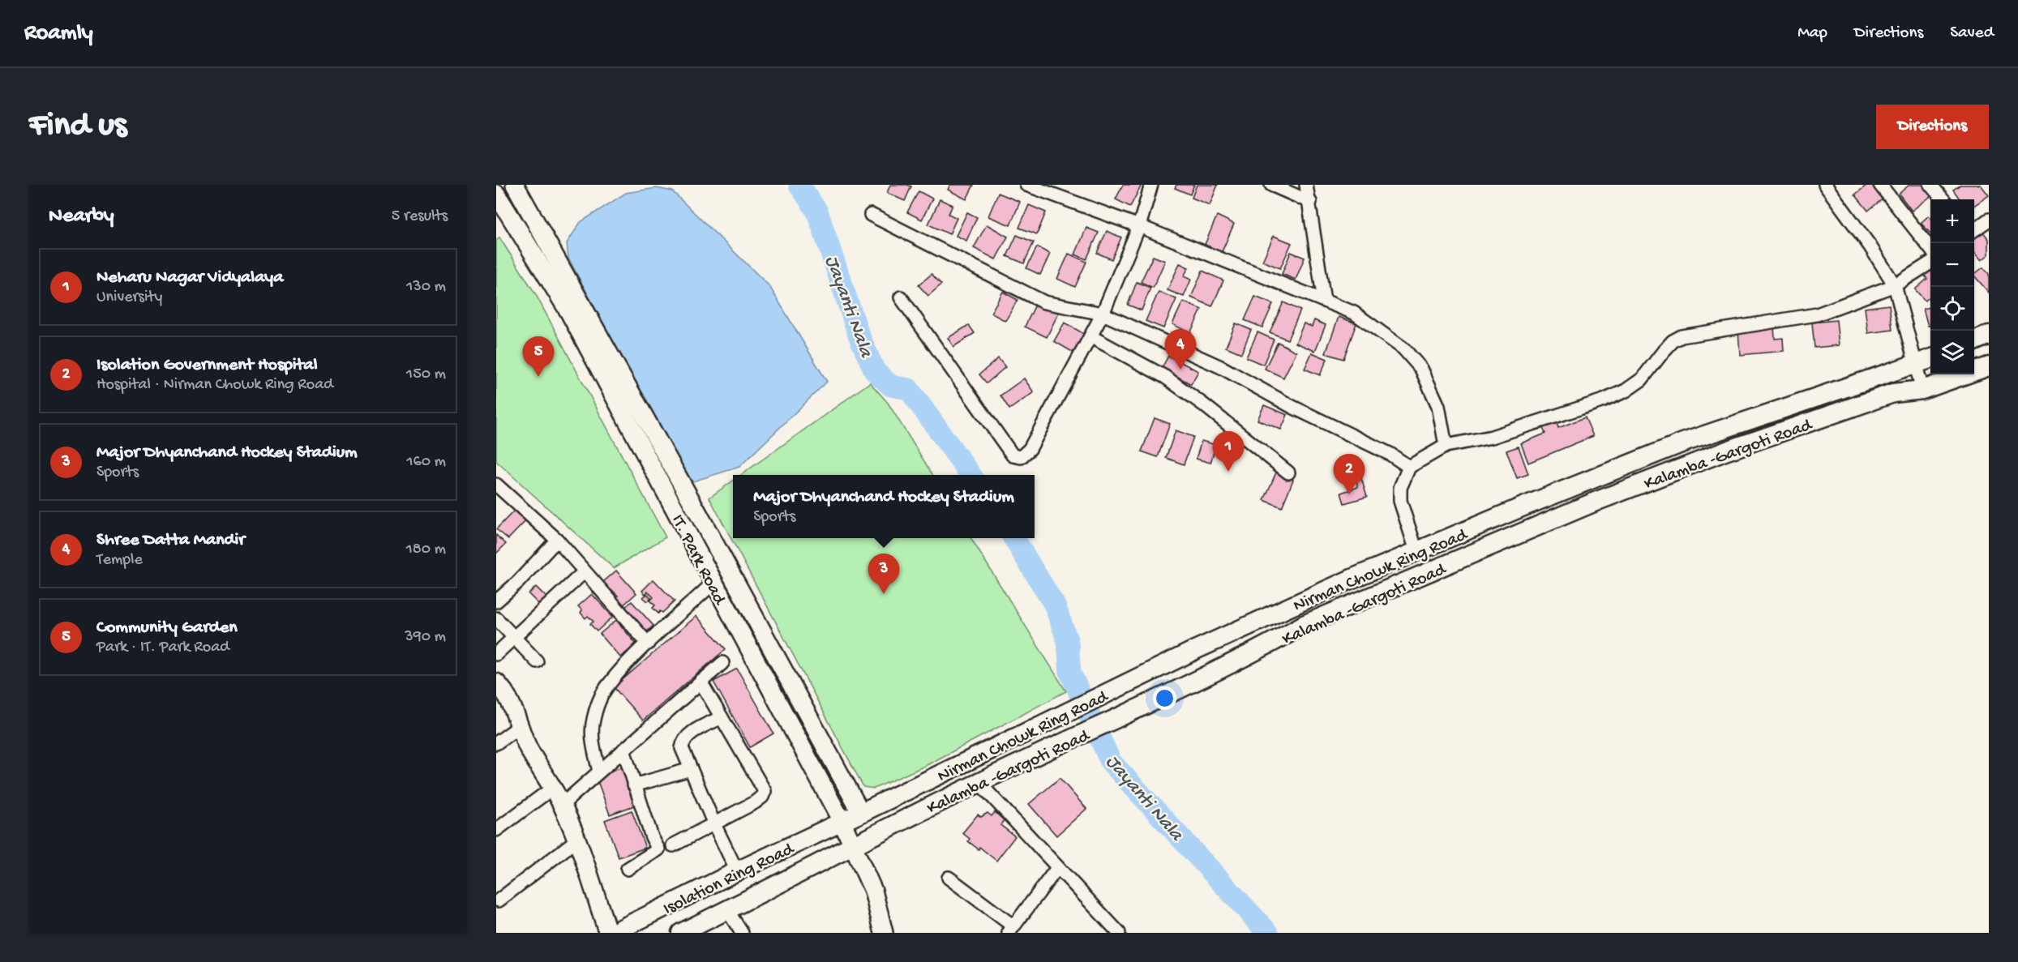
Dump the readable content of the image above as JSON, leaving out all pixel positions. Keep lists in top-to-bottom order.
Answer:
{
  "streets": {
    "main road": [
      "Kalamba -Gargoti Road",
      "IT. Park Road",
      "Nirman Chowk Ring Road",
      "Isolation Ring Road"
    ]
  },
  "crossings": [
    ["Kalamba -Gargoti Road", "IT. Park Road"],
    ["IT. Park Road", "Nirman Chowk Ring Road"],
    ["IT. Park Road", "Isolation Ring Road"],
    ["Nirman Chowk Ring Road", "Isolation Ring Road"]
  ],
  "water": ["Jayanti Nala"],
  "page": {
    "header": "Roamly",
    "nav": ["Map", "Directions", "Saved"],
    "buttons": "Directions",
    "title": "Find us",
    "heading": ["Nearby", "5 results"],
    "map_buttons": ["+", "−"],
    "list": [
      {
        "mark": "1",
        "name": "Neharu Nagar Vidyalaya",
        "note": "University",
        "value": "130 m"
      },
      {
        "mark": "2",
        "name": "Isolation Government Hospital",
        "note": "Hospital · Nirman Chowk Ring Road",
        "value": "150 m"
      },
      {
        "mark": "3",
        "name": "Major Dhyanchand Hockey Stadium",
        "note": "Sports",
        "value": "160 m"
      },
      {
        "mark": "4",
        "name": "Shree Datta Mandir",
        "note": "Temple",
        "value": "180 m"
      },
      {
        "mark": "5",
        "name": "Community Garden",
        "note": "Park · IT. Park Road",
        "value": "390 m"
      }
    ],
    "pins": [
      "4",
      "5",
      "1",
      "2",
      "3"
    ],
    "popup": ["Major Dhyanchand Hockey Stadium", "Sports"]
  }
}
